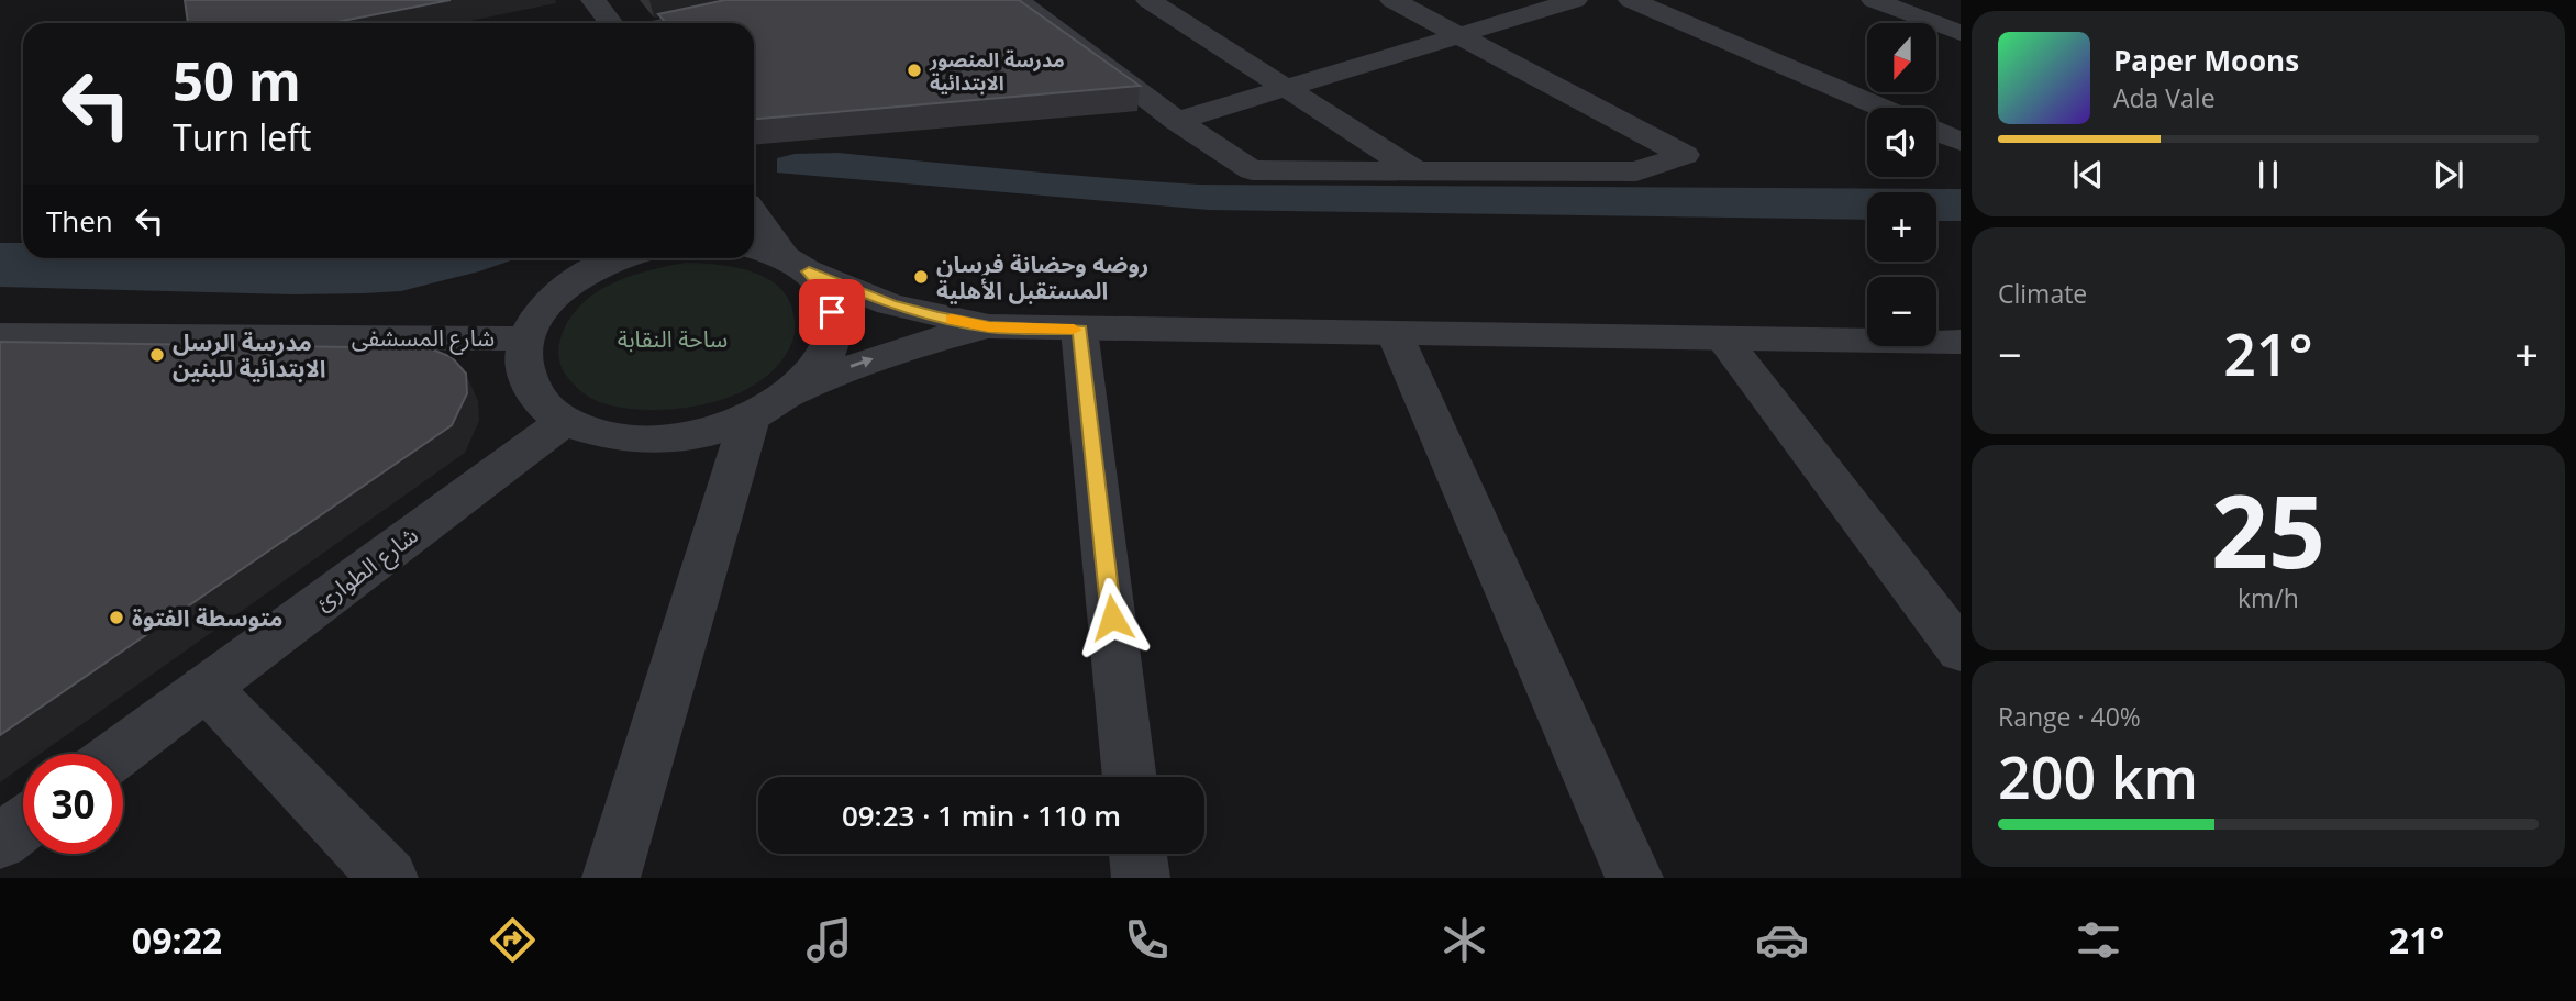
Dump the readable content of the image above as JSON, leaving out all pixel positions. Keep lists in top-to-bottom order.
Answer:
{
  "streets": {
    "street": ["شارع المسشفى", "شارع الطوارئ"]
  },
  "parks": ["ساحة النقابة"],
  "places": [
    "مدرسة المنصور الابتدائية",
    "روضه وحضانة فرسان المستقبل الأهلية",
    "مدرسة الرسل الابتدائية للبنين",
    "متوسطة الفتوة"
  ],
  "north": "bottom",
  "page": {
    "map_buttons": ["+", "−"],
    "turn": ["50 m", "Turn left"],
    "song": ["Paper Moons", "Ada Vale"],
    "then": "Then",
    "tile": [
      "Climate",
      ["25", "km/h"],
      ["Range · 40%", "200 km"]
    ],
    "heat": ["−", "21°", "+"],
    "limit": "30",
    "trip": "09:23 · 1 min · 110 m",
    "tabs": ["09:22", "21°"]
  }
}
